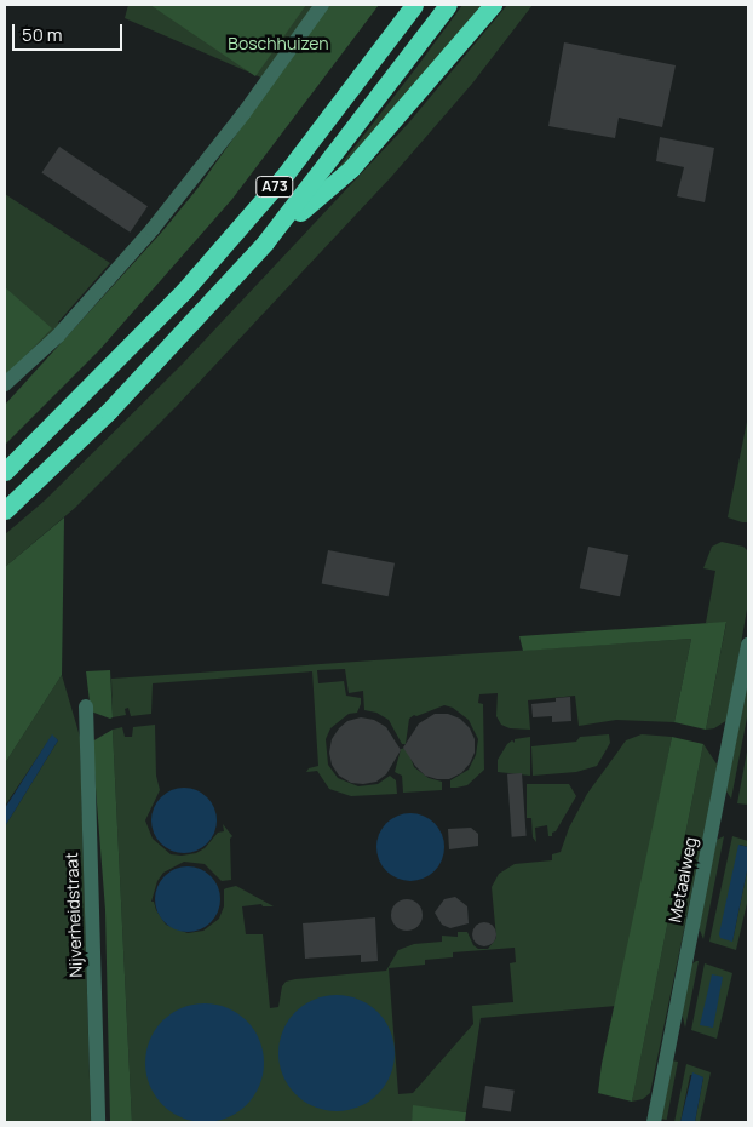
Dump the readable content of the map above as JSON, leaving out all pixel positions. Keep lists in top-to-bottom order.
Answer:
{
  "streets": {
    "highway": ["A73"],
    "street": ["Metaalweg", "Nijverheidstraat"]
  },
  "parks": ["Boschhuizen"],
  "scale_bar": "50 m"
}
